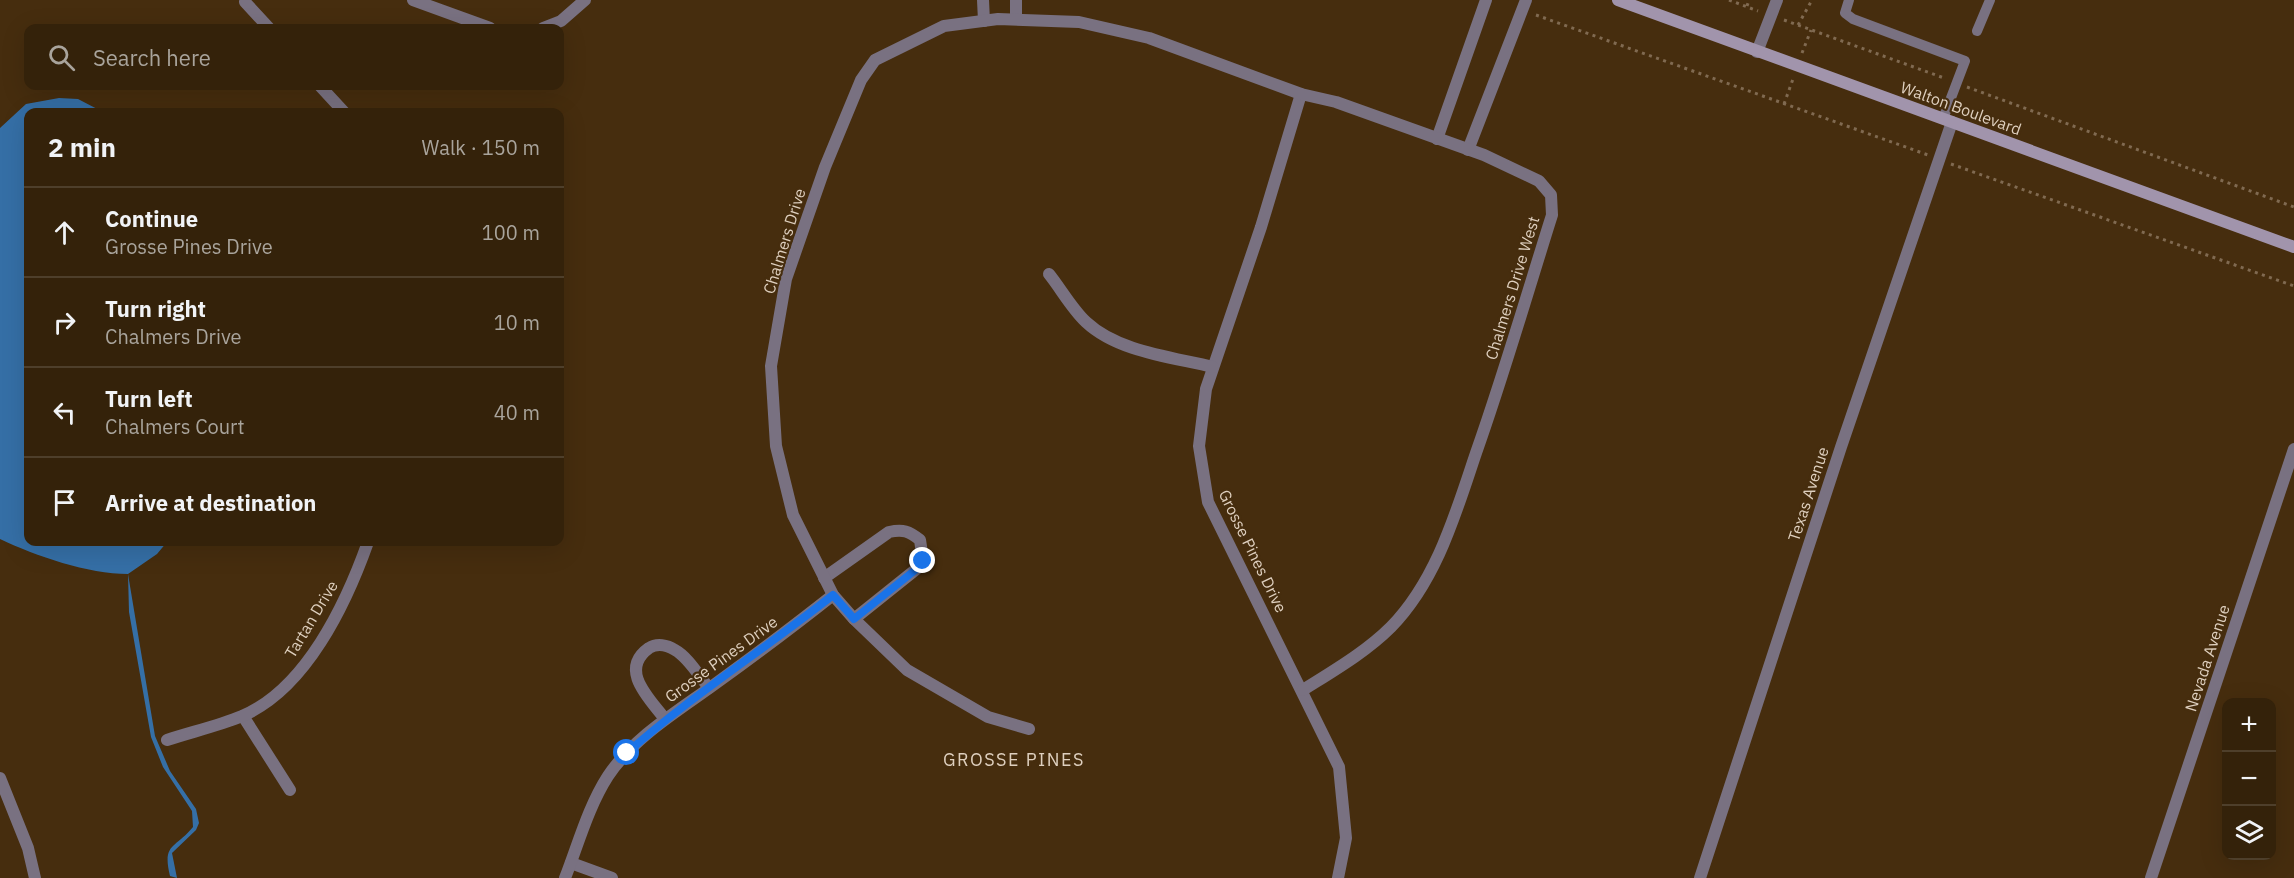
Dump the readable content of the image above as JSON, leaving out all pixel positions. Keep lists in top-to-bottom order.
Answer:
{
  "streets": {
    "main road": ["Walton Boulevard"],
    "street": [
      "Chalmers Drive",
      "Chalmers Drive West",
      "Texas Avenue",
      "Grosse Pines Drive",
      "Tartan Drive",
      "Nevada Avenue"
    ]
  },
  "crossings": [
    ["Walton Boulevard", "Texas Avenue"],
    ["Chalmers Drive", "Chalmers Drive West"],
    ["Chalmers Drive", "Grosse Pines Drive"],
    ["Chalmers Drive West", "Grosse Pines Drive"]
  ],
  "districts": ["GROSSE PINES"],
  "page": {
    "search": "Search here",
    "heading": ["2 min", "Walk · 150 m"],
    "list": [
      ["Continue", "Grosse Pines Drive", "100 m"],
      ["Turn right", "Chalmers Drive", "10 m"],
      ["Turn left", "Chalmers Court", "40 m"],
      "Arrive at destination"
    ],
    "map_buttons": ["+", "−"]
  }
}
